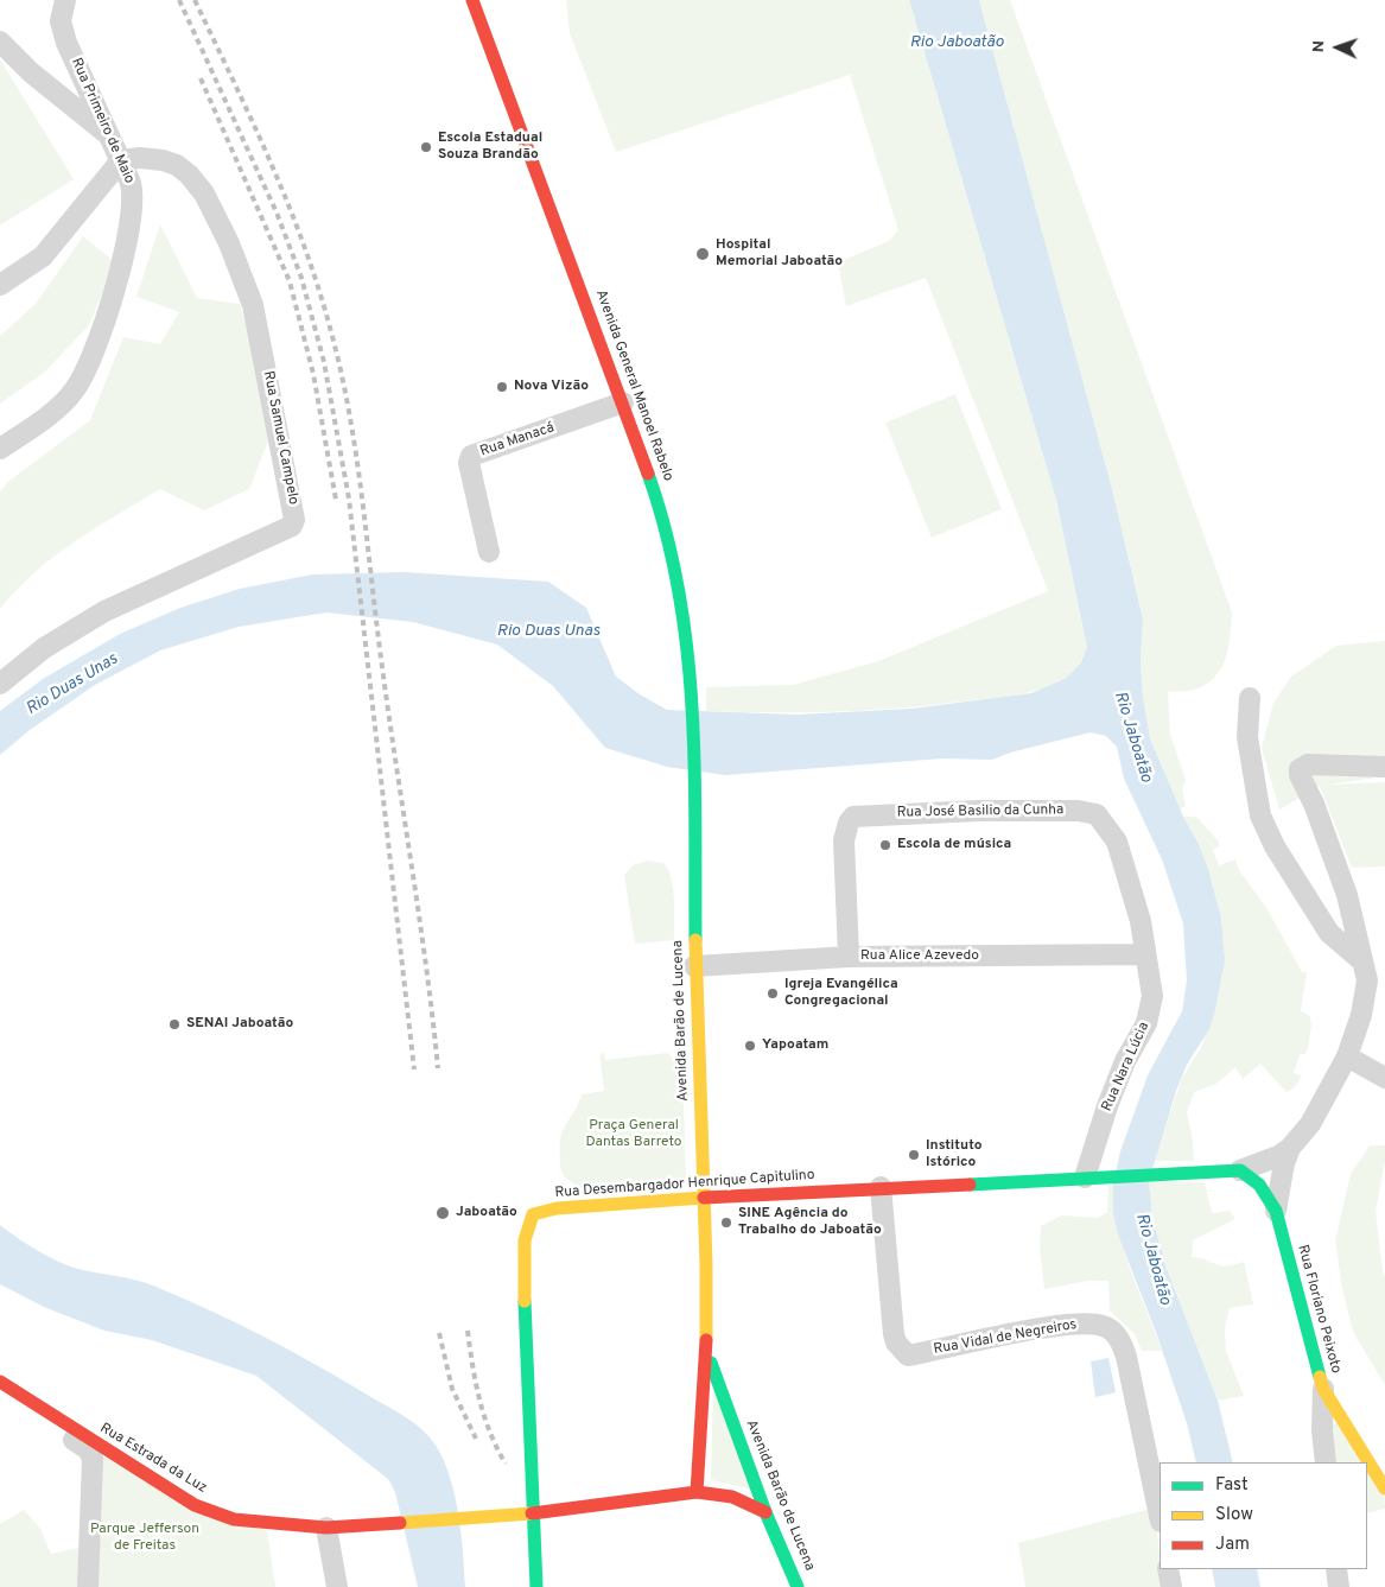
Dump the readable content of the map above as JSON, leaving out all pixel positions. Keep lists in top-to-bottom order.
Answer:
{
  "streets": {
    "main road": [
      "Avenida General Manoel Rabelo",
      "Avenida Barão de Lucena",
      "Rua Desembargador Henrique Capitulino",
      "Rua Floriano Peixoto",
      "Rua Estrada da Luz"
    ],
    "street": [
      "Rua Primeiro de Maio",
      "Rua Samuel Campelo",
      "Rua Manacá",
      "Rua José Basilio da Cunha",
      "Rua Alice Azevedo",
      "Rua Nara Lúcia",
      "Rua Vidal de Negreiros"
    ]
  },
  "crossings": [
    ["Rua Primeiro de Maio", "Rua Samuel Campelo"],
    ["Avenida General Manoel Rabelo", "Rua Manacá"],
    ["Avenida General Manoel Rabelo", "Avenida Barão de Lucena"],
    ["Rua José Basilio da Cunha", "Rua Alice Azevedo"],
    ["Rua José Basilio da Cunha", "Rua Nara Lúcia"],
    ["Rua Alice Azevedo", "Avenida Barão de Lucena"],
    ["Rua Alice Azevedo", "Rua Nara Lúcia"],
    ["Avenida Barão de Lucena", "Rua Desembargador Henrique Capitulino"],
    ["Avenida Barão de Lucena", "Rua Estrada da Luz"],
    ["Rua Nara Lúcia", "Rua Desembargador Henrique Capitulino"],
    ["Rua Desembargador Henrique Capitulino", "Rua Floriano Peixoto"],
    ["Rua Desembargador Henrique Capitulino", "Rua Vidal de Negreiros"],
    ["Rua Desembargador Henrique Capitulino", "Rua Estrada da Luz"]
  ],
  "water": ["Rio Jaboatão", "Rio Duas Unas"],
  "parks": ["Praça General Dantas Barreto", "Parque Jefferson de Freitas"],
  "places": [
    "Escola Estadual Souza Brandão",
    "Hospital Memorial Jaboatão",
    "Nova Vizão",
    "Escola de música",
    "Igreja Evangélica Congregacional",
    "SENAI Jaboatão",
    "Yapoatam",
    "Instituto Istórico",
    "Jaboatão",
    "SINE Agência do Trabalho do Jaboatão"
  ],
  "legend": ["Fast", "Slow", "Jam"],
  "north": "left"
}
